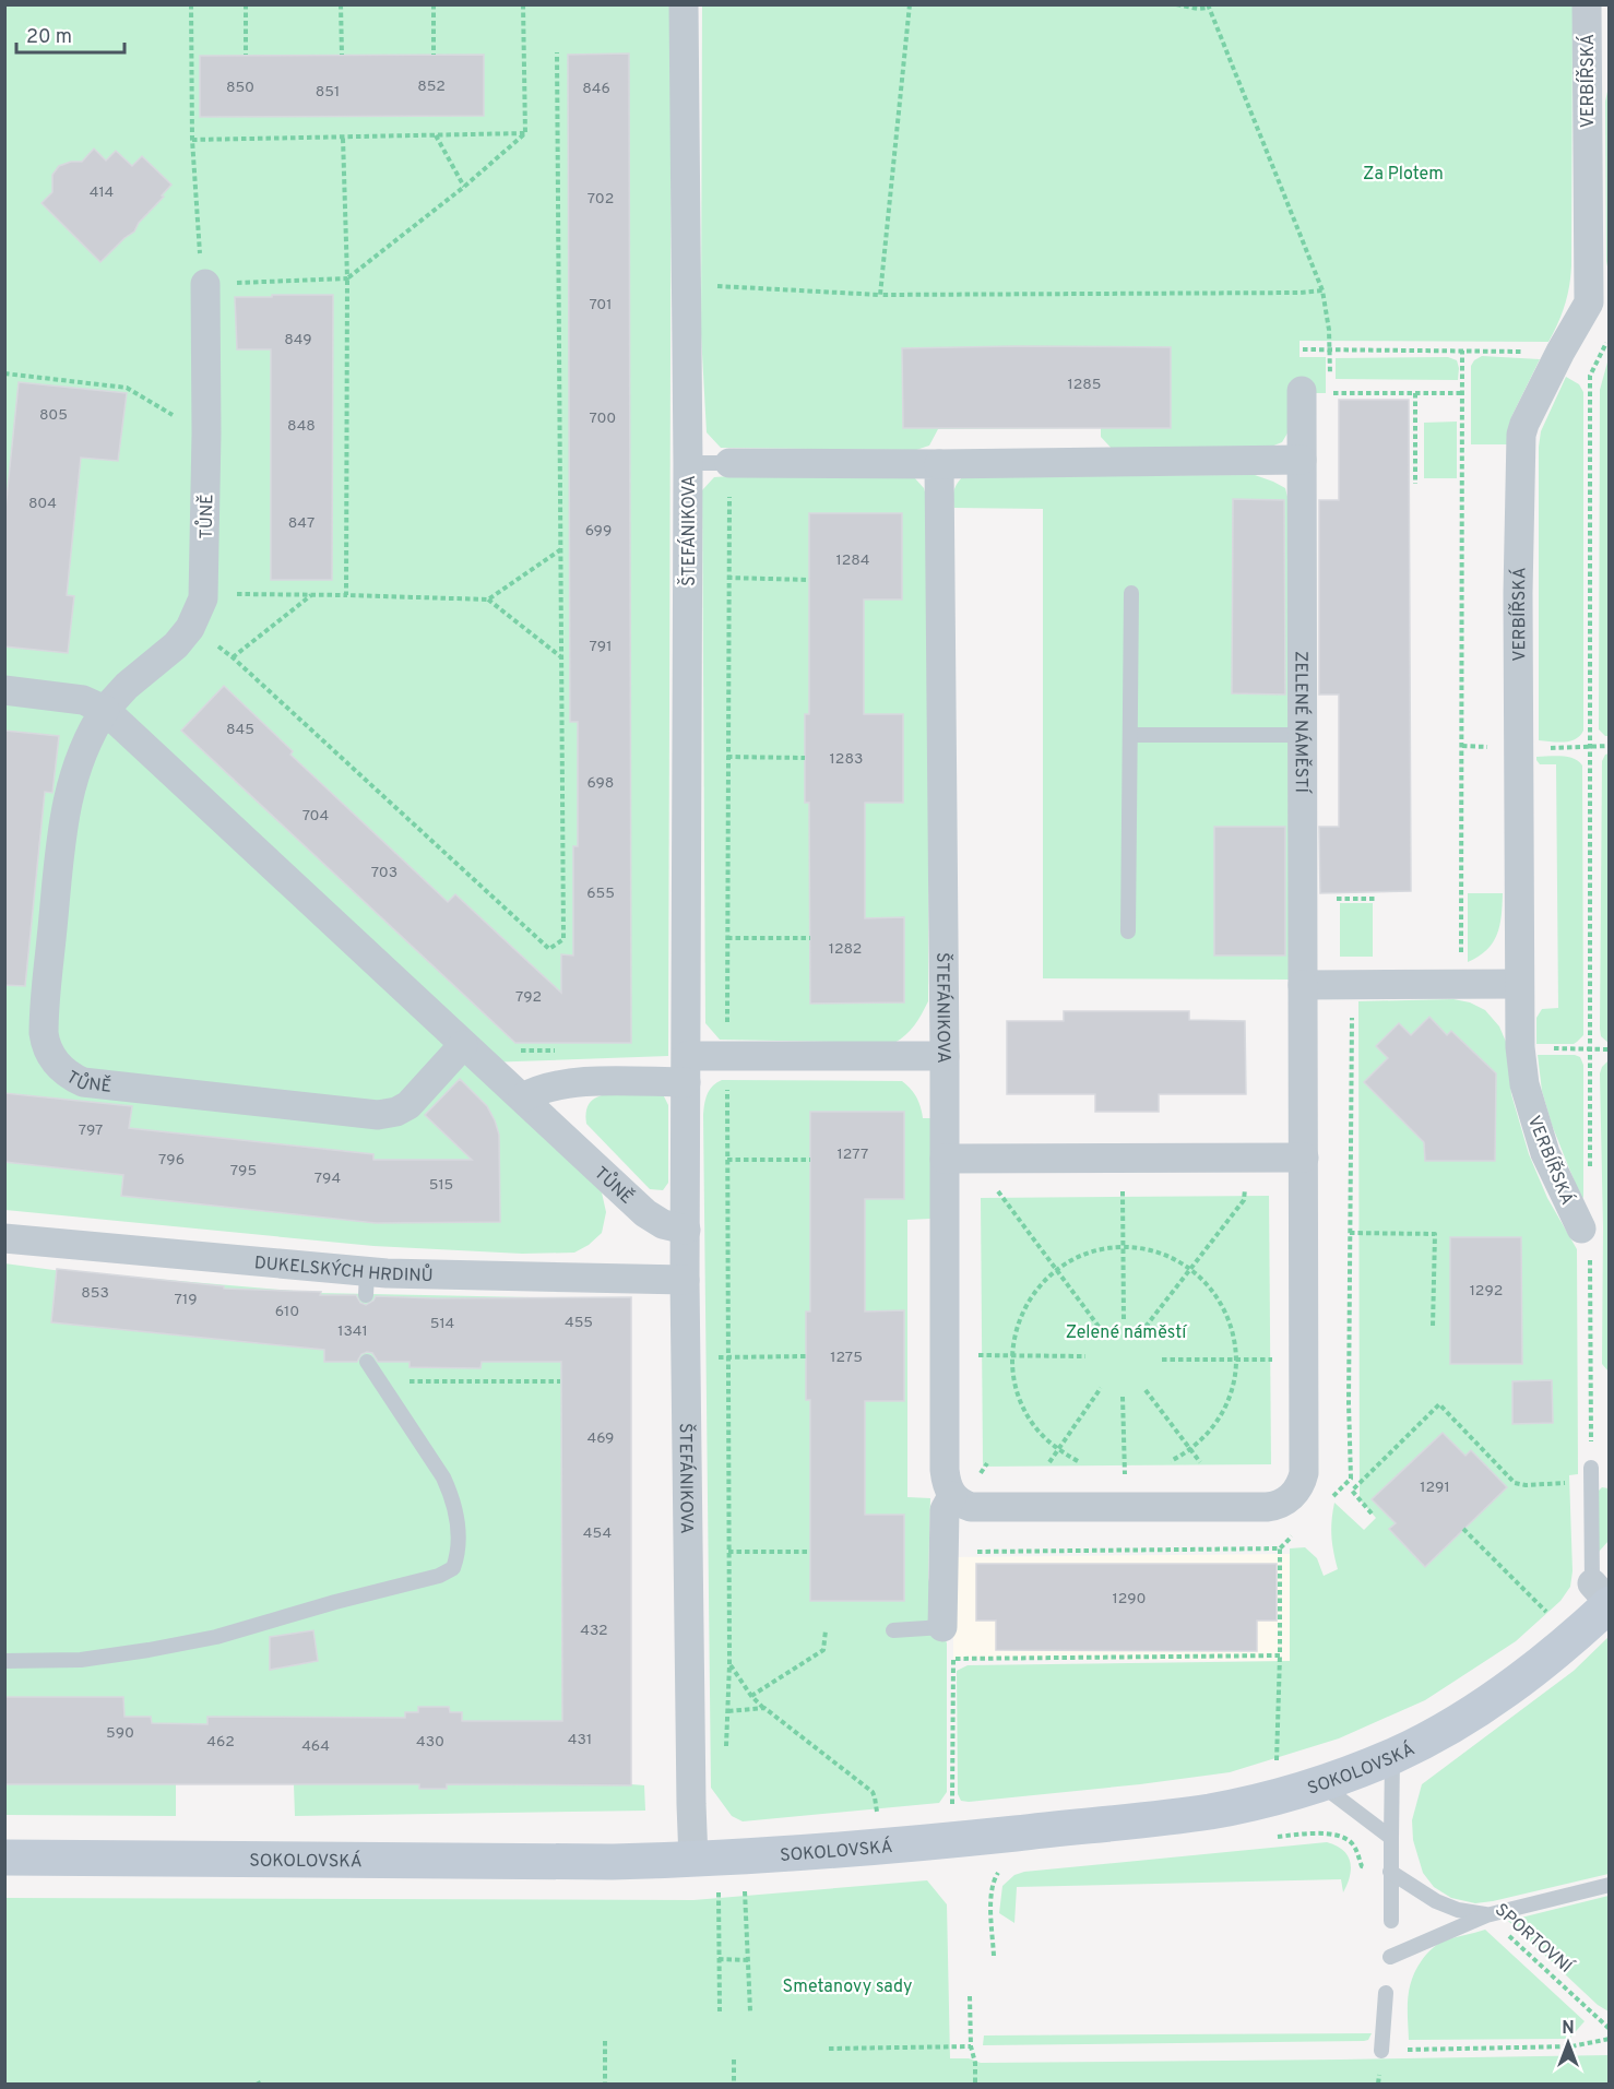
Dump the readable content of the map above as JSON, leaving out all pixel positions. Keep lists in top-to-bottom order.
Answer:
{
  "streets": {
    "main road": ["SOKOLOVSKÁ"],
    "street": [
      "VERBÍŘSKÁ",
      "TŮNĚ",
      "ŠTEFÁNIKOVA",
      "ZELENÉ NÁMĚSTÍ",
      "DUKELSKÝCH HRDINŮ"
    ],
    "lane": ["SPORTOVNÍ"]
  },
  "crossings": [
    ["TŮNĚ", "ŠTEFÁNIKOVA"],
    ["ŠTEFÁNIKOVA", "DUKELSKÝCH HRDINŮ"],
    ["ŠTEFÁNIKOVA", "SOKOLOVSKÁ"]
  ],
  "parks": ["Za Plotem", "Zelené náměstí", "Smetanovy sady"],
  "house_numbers": [
    "852",
    "850",
    "846",
    "851",
    "414",
    "702",
    "701",
    "849",
    "1285",
    "805",
    "700",
    "848",
    "804",
    "847",
    "699",
    "1284",
    "791",
    "845",
    "1283",
    "698",
    "704",
    "703",
    "655",
    "1282",
    "792",
    "797",
    "1277",
    "796",
    "795",
    "794",
    "515",
    "1292",
    "853",
    "719",
    "610",
    "455",
    "514",
    "1341",
    "1275",
    "469",
    "1291",
    "454",
    "1290",
    "432",
    "590",
    "431",
    "462",
    "430",
    "464"
  ],
  "scale_bar": "20 m",
  "north": "top"
}
